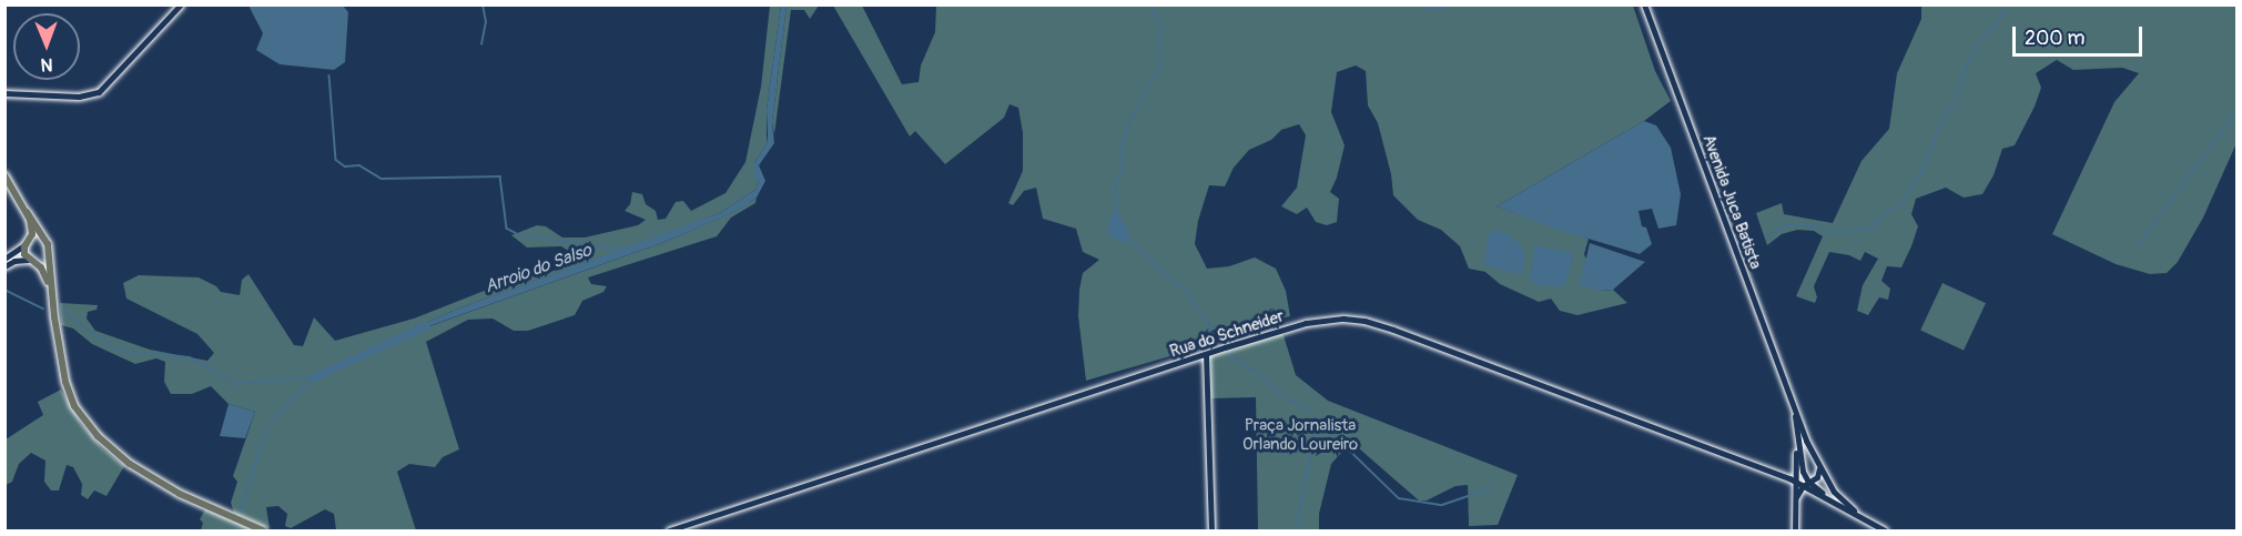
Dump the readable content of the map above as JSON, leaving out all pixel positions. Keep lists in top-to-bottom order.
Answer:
{
  "streets": {
    "street": ["Avenida Juca Batista", "Rua do Schneider"]
  },
  "crossings": [
    ["Avenida Juca Batista", "Rua do Schneider"]
  ],
  "water": ["Arroio do Salso"],
  "parks": ["Praça Jornalista Orlando Loureiro"],
  "scale_bar": "200 m",
  "north": "bottom"
}
